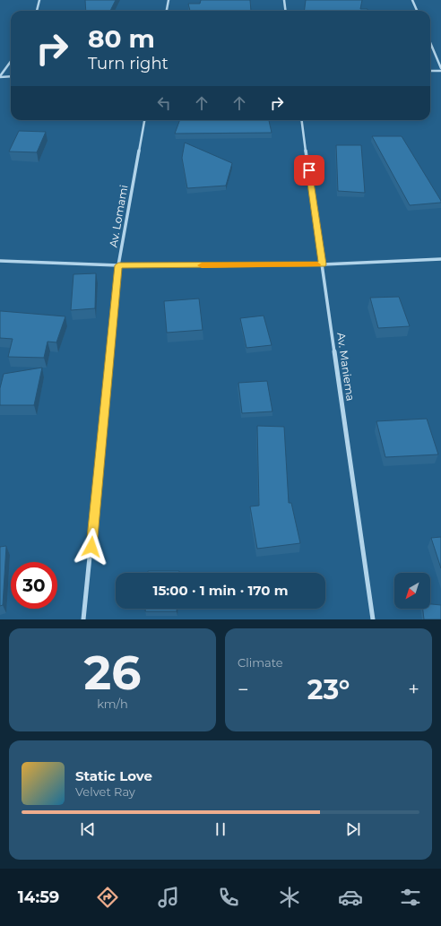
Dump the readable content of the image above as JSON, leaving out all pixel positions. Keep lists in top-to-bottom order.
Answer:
{
  "streets": {
    "street": ["Av. Lomami", "Av. Maniema"]
  },
  "north": "bottom left",
  "page": {
    "turn": ["80 m", "Turn right"],
    "limit": "30",
    "trip": "15:00 · 1 min · 170 m",
    "tile": [
      ["26", "km/h"],
      "Climate"
    ],
    "heat": ["−", "23°", "+"],
    "song": ["Static Love", "Velvet Ray"],
    "tabs": "14:59"
  }
}
